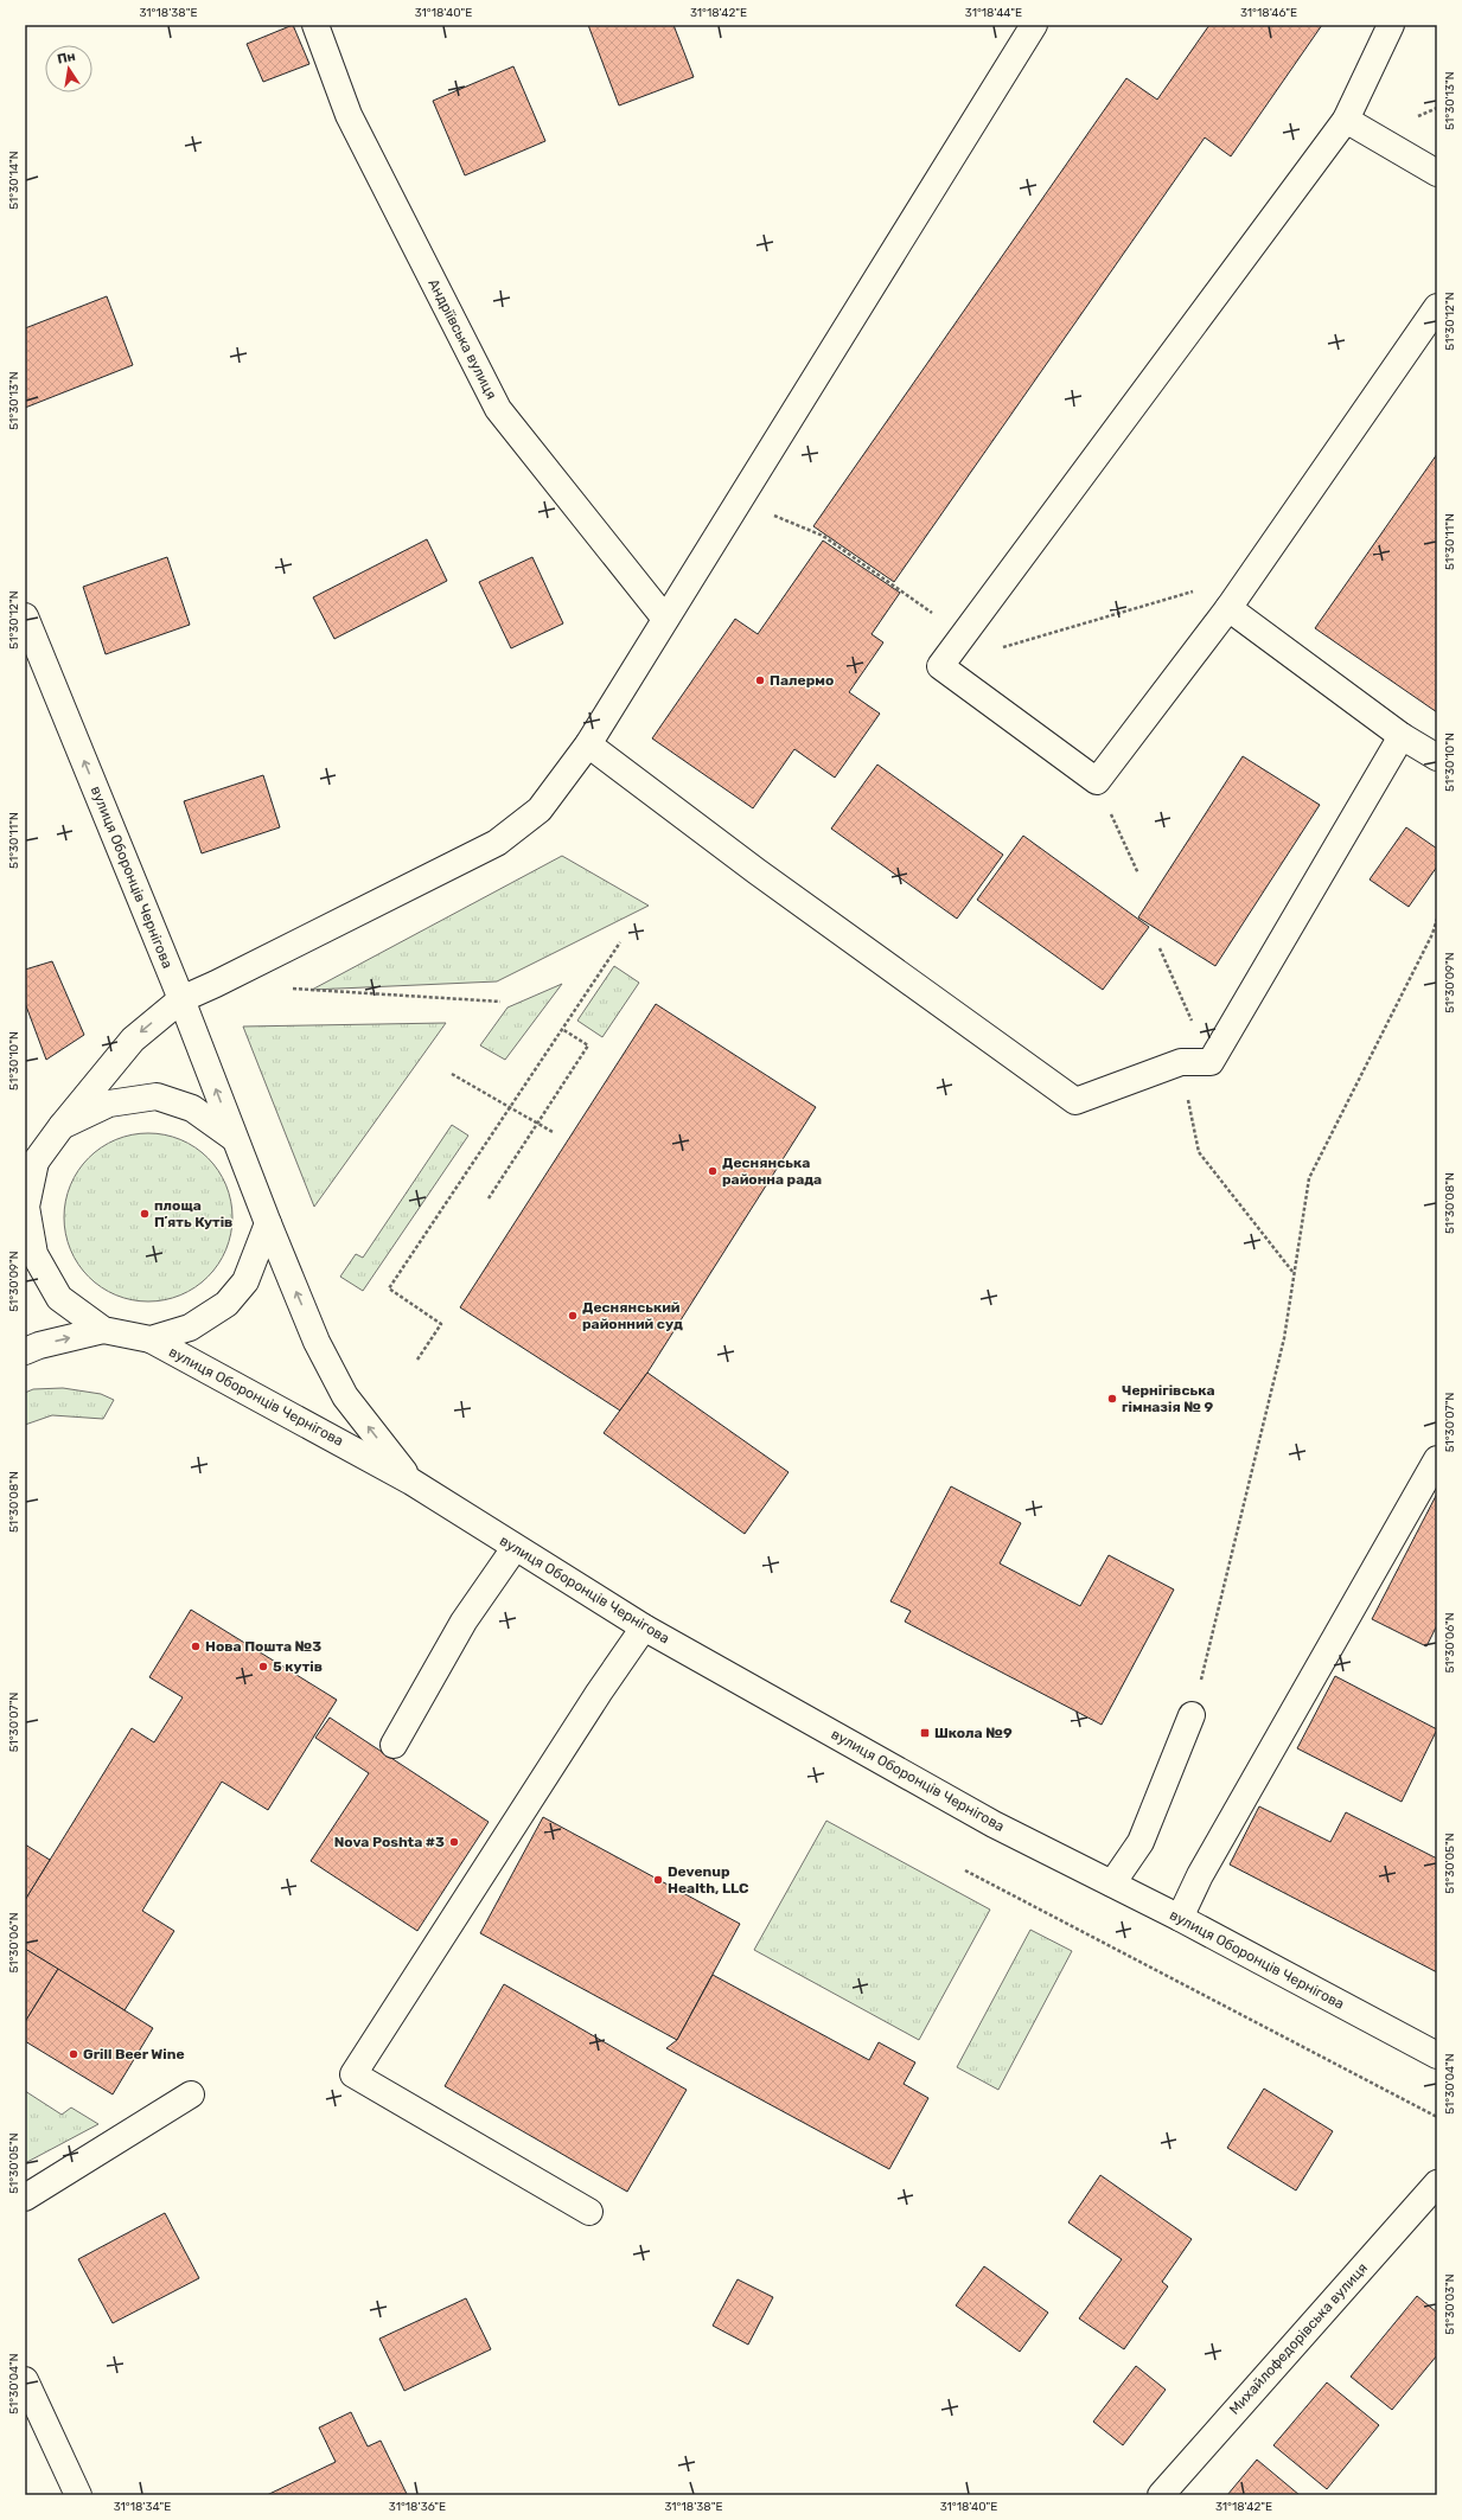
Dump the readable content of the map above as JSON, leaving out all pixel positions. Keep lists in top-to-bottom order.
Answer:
{
  "streets": {
    "street": ["Андріївська вулиця", "вулиця Оборонців Чернігова", "Михайлофедорівська вулиця"]
  },
  "one_way": ["вулиця Оборонців Чернігова"],
  "places": {
    "other": [
      "Палермо",
      "Деснянська районна рада",
      "площа Пʼять Кутів",
      "Деснянський районний суд",
      "Чернігівська гімназія № 9",
      "Нова Пошта №3",
      "5 кутів",
      "Nova Poshta #3",
      "Devenup Health, LLC",
      "Grill Beer Wine"
    ],
    "transit": ["Школа №9"]
  },
  "north": "top",
  "coordinates": [
    "31°18'38\"E",
    "31°18'40\"E",
    "31°18'42\"E",
    "31°18'44\"E",
    "31°18'46\"E",
    "51°30'13\"N",
    "51°30'14\"N",
    "51°30'12\"N",
    "51°30'11\"N",
    "51°30'10\"N",
    "51°30'09\"N",
    "51°30'08\"N",
    "51°30'07\"N",
    "51°30'06\"N",
    "51°30'05\"N",
    "51°30'04\"N",
    "51°30'03\"N",
    "31°18'34\"E",
    "31°18'36\"E"
  ]
}
